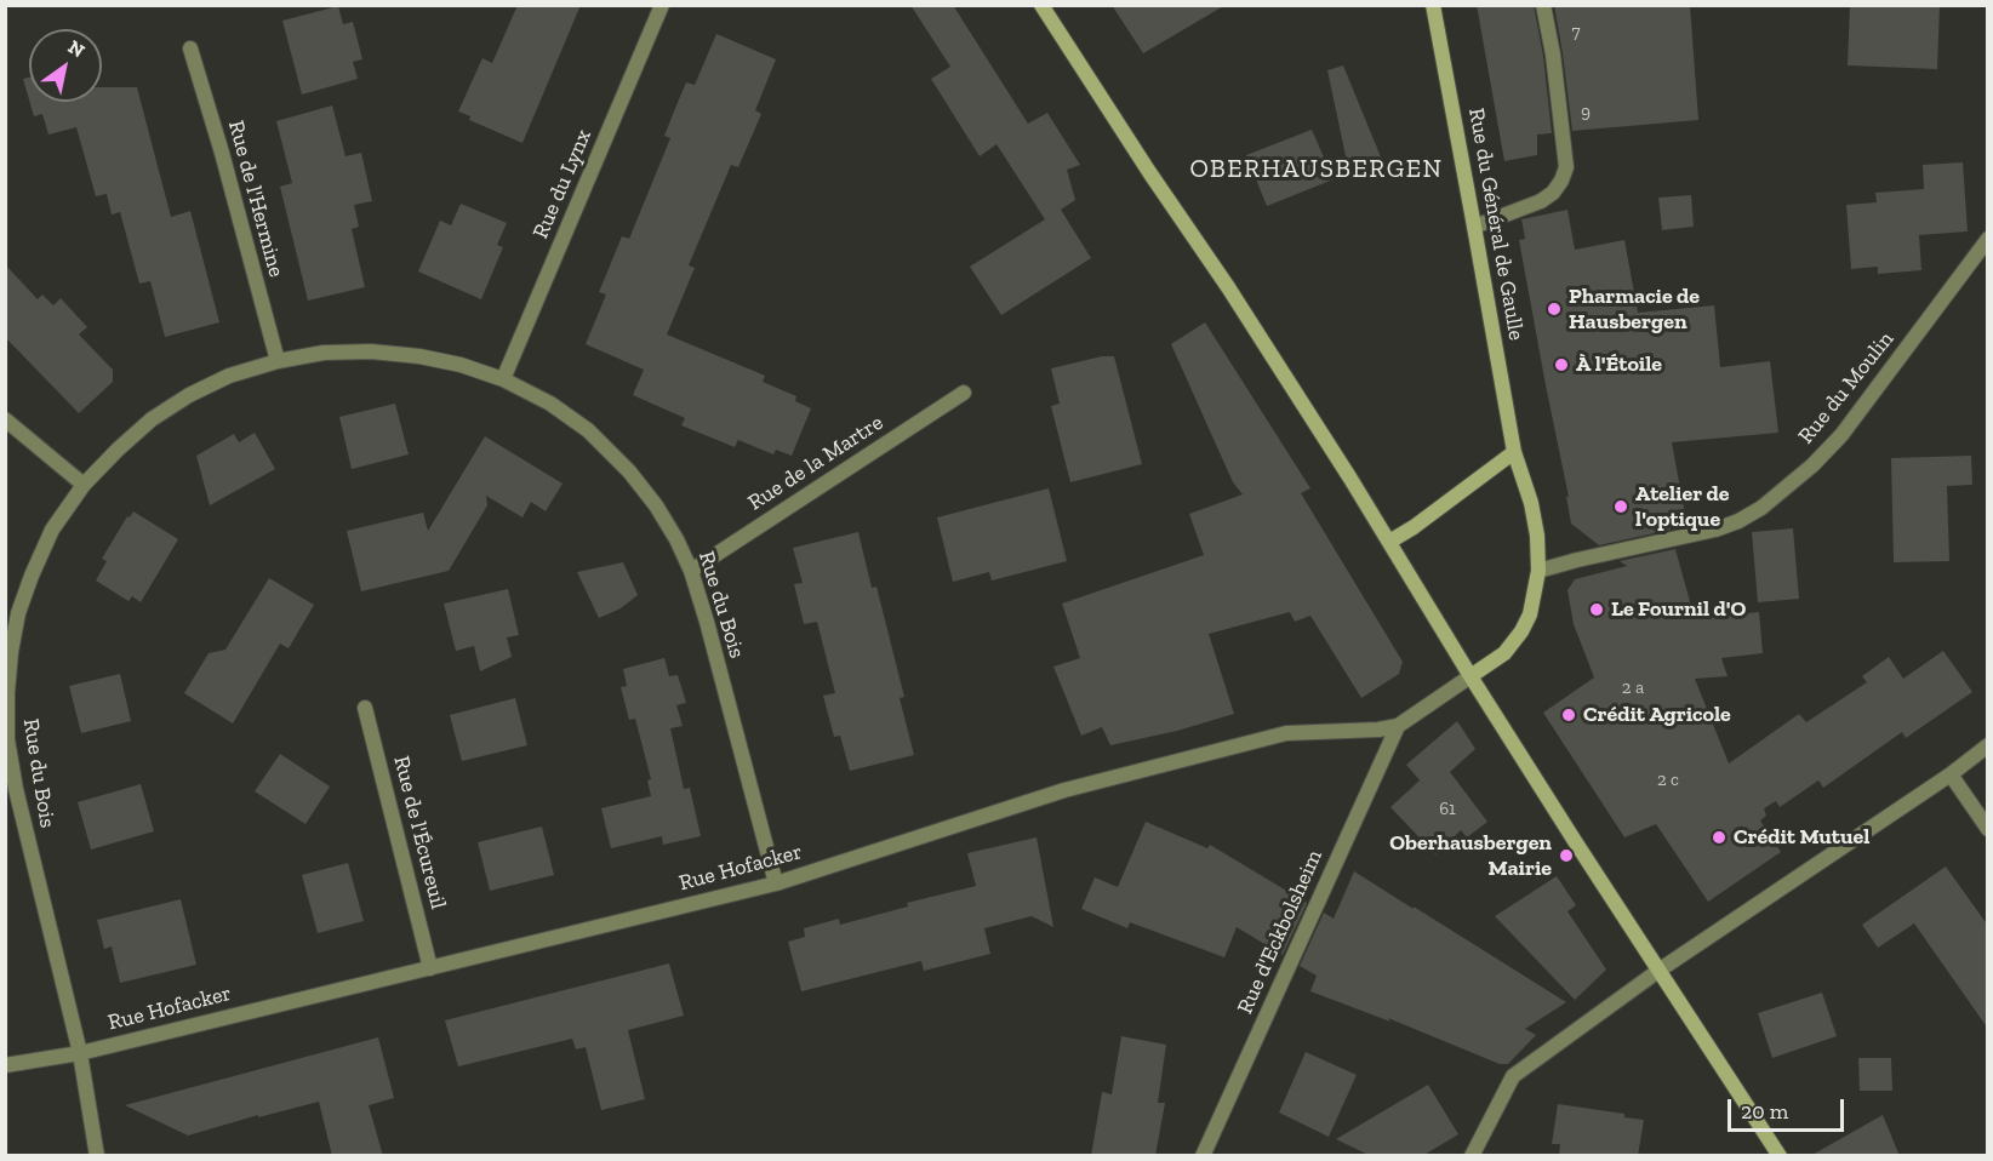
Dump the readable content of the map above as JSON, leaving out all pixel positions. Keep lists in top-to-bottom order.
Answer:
{
  "streets": {
    "main road": ["Rue du Général de Gaulle"],
    "street": [
      "Rue du Lynx",
      "Rue de l'Hermine",
      "Rue du Moulin",
      "Rue de la Martre",
      "Rue du Bois",
      "Rue de l'Écureuil",
      "Rue Hofacker",
      "Rue d'Eckbolsheim"
    ]
  },
  "crossings": [
    ["Rue du Lynx", "Rue du Bois"],
    ["Rue de l'Hermine", "Rue du Bois"],
    ["Rue du Général de Gaulle", "Rue du Moulin"],
    ["Rue du Général de Gaulle", "Rue Hofacker"],
    ["Rue de la Martre", "Rue du Bois"],
    ["Rue du Bois", "Rue Hofacker"],
    ["Rue de l'Écureuil", "Rue Hofacker"],
    ["Rue Hofacker", "Rue d'Eckbolsheim"]
  ],
  "districts": ["OBERHAUSBERGEN"],
  "places": [
    "Pharmacie de Hausbergen",
    "À l'Étoile",
    "Atelier de l'optique",
    "Le Fournil d'O",
    "Crédit Agricole",
    "Crédit Mutuel",
    "Oberhausbergen Mairie"
  ],
  "house_numbers": [
    "7",
    "9",
    "2 a",
    "2 c",
    "61"
  ],
  "scale_bar": "20 m",
  "north": "top right"
}
